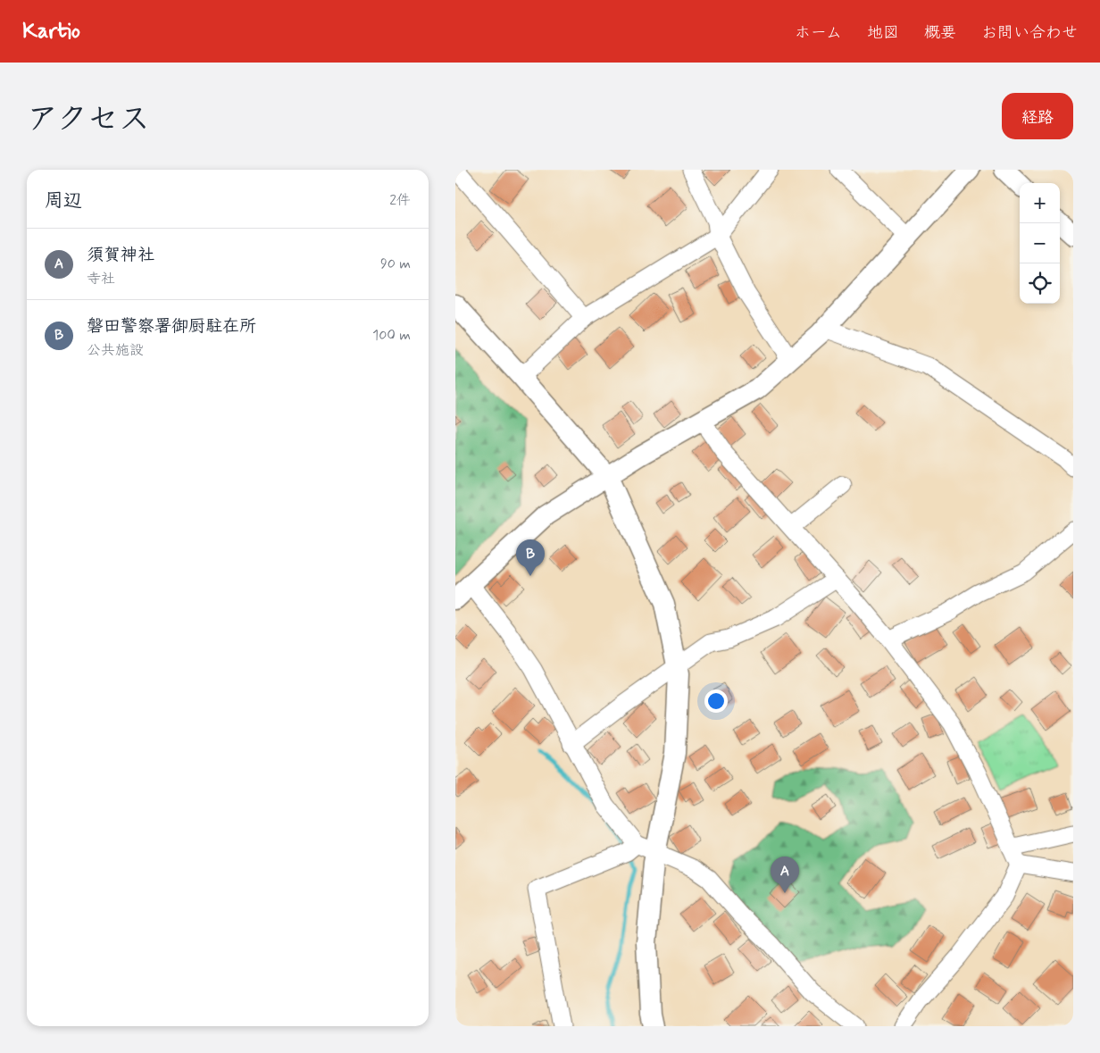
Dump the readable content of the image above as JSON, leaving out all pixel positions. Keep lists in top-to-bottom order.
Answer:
{
  "page": {
    "header": "Kartio",
    "nav": [
      "ホーム",
      "地図",
      "概要",
      "お問い合わせ"
    ],
    "title": "アクセス",
    "buttons": "経路",
    "heading": ["周辺", "2件"],
    "map_buttons": ["+", "−"],
    "list": [
      {
        "mark": "A",
        "name": "須賀神社",
        "note": "寺社",
        "value": "90 m"
      },
      {
        "mark": "B",
        "name": "磐田警察署御厨駐在所",
        "note": "公共施設",
        "value": "100 m"
      }
    ],
    "pins": ["B", "A"]
  }
}
